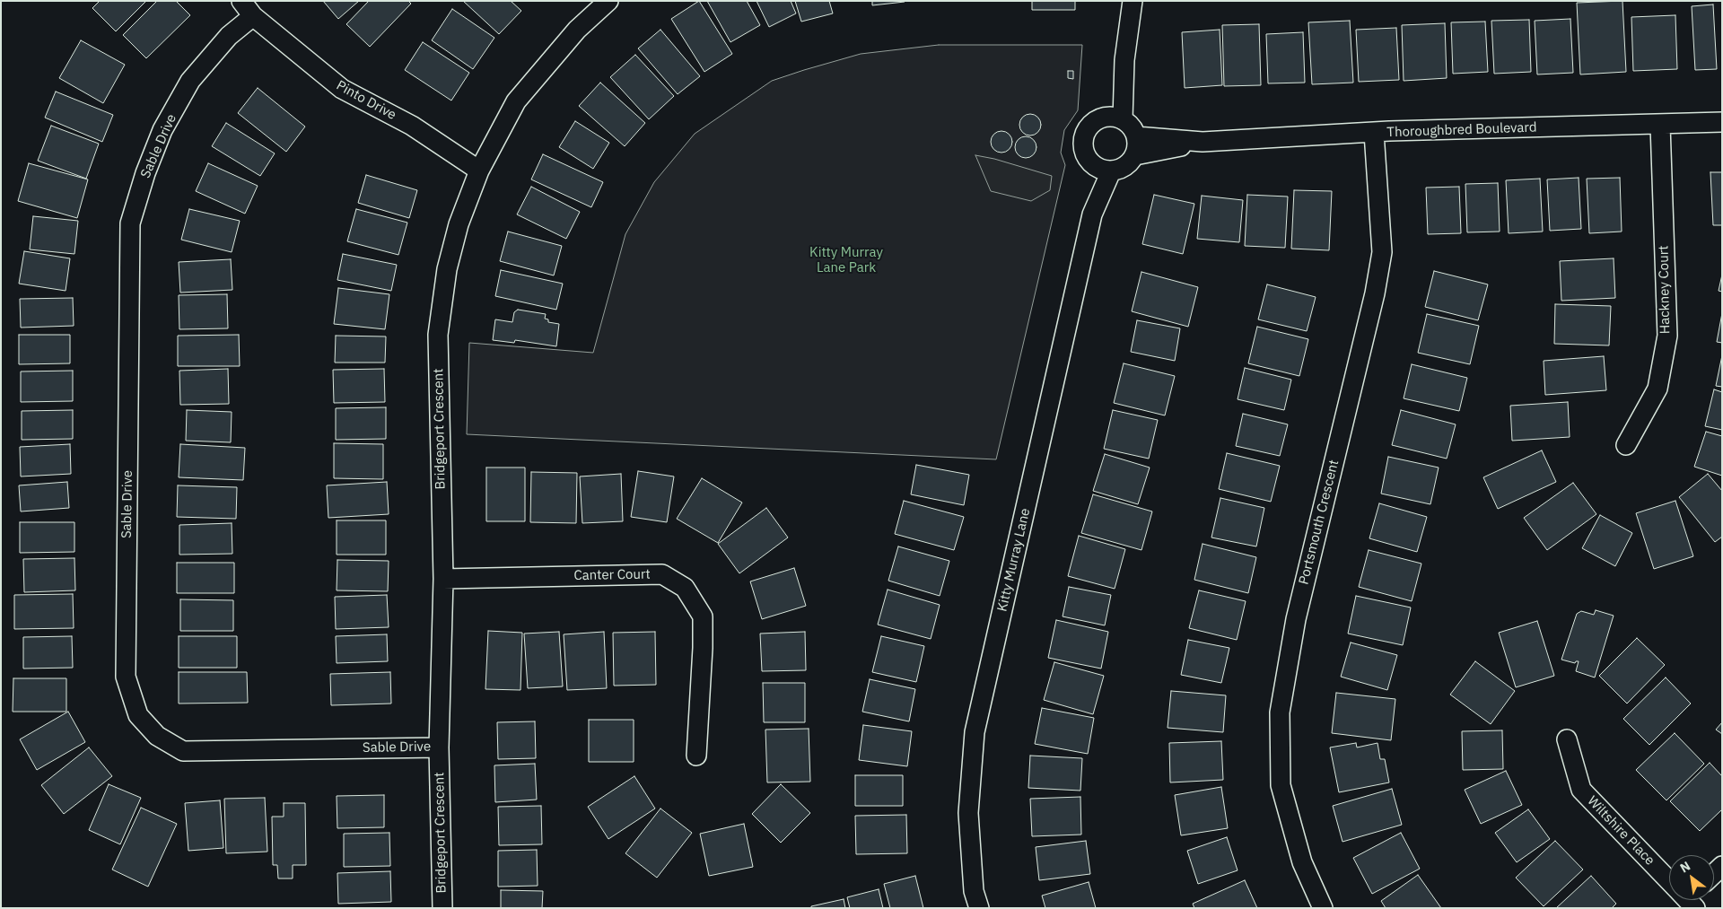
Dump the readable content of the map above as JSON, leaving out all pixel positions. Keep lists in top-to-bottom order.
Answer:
{
  "streets": {
    "street": [
      "Pinto Drive",
      "Thoroughbred Boulevard",
      "Sable Drive",
      "Hackney Court",
      "Bridgeport Crescent",
      "Portsmouth Crescent",
      "Kitty Murray Lane",
      "Canter Court",
      "Wiltshire Place"
    ]
  },
  "crossings": [
    ["Pinto Drive", "Sable Drive"],
    ["Pinto Drive", "Bridgeport Crescent"],
    ["Thoroughbred Boulevard", "Hackney Court"],
    ["Thoroughbred Boulevard", "Portsmouth Crescent"],
    ["Thoroughbred Boulevard", "Kitty Murray Lane"],
    ["Sable Drive", "Bridgeport Crescent"],
    ["Bridgeport Crescent", "Canter Court"]
  ],
  "parks": ["Kitty Murray Lane Park"],
  "north": "top left"
}
